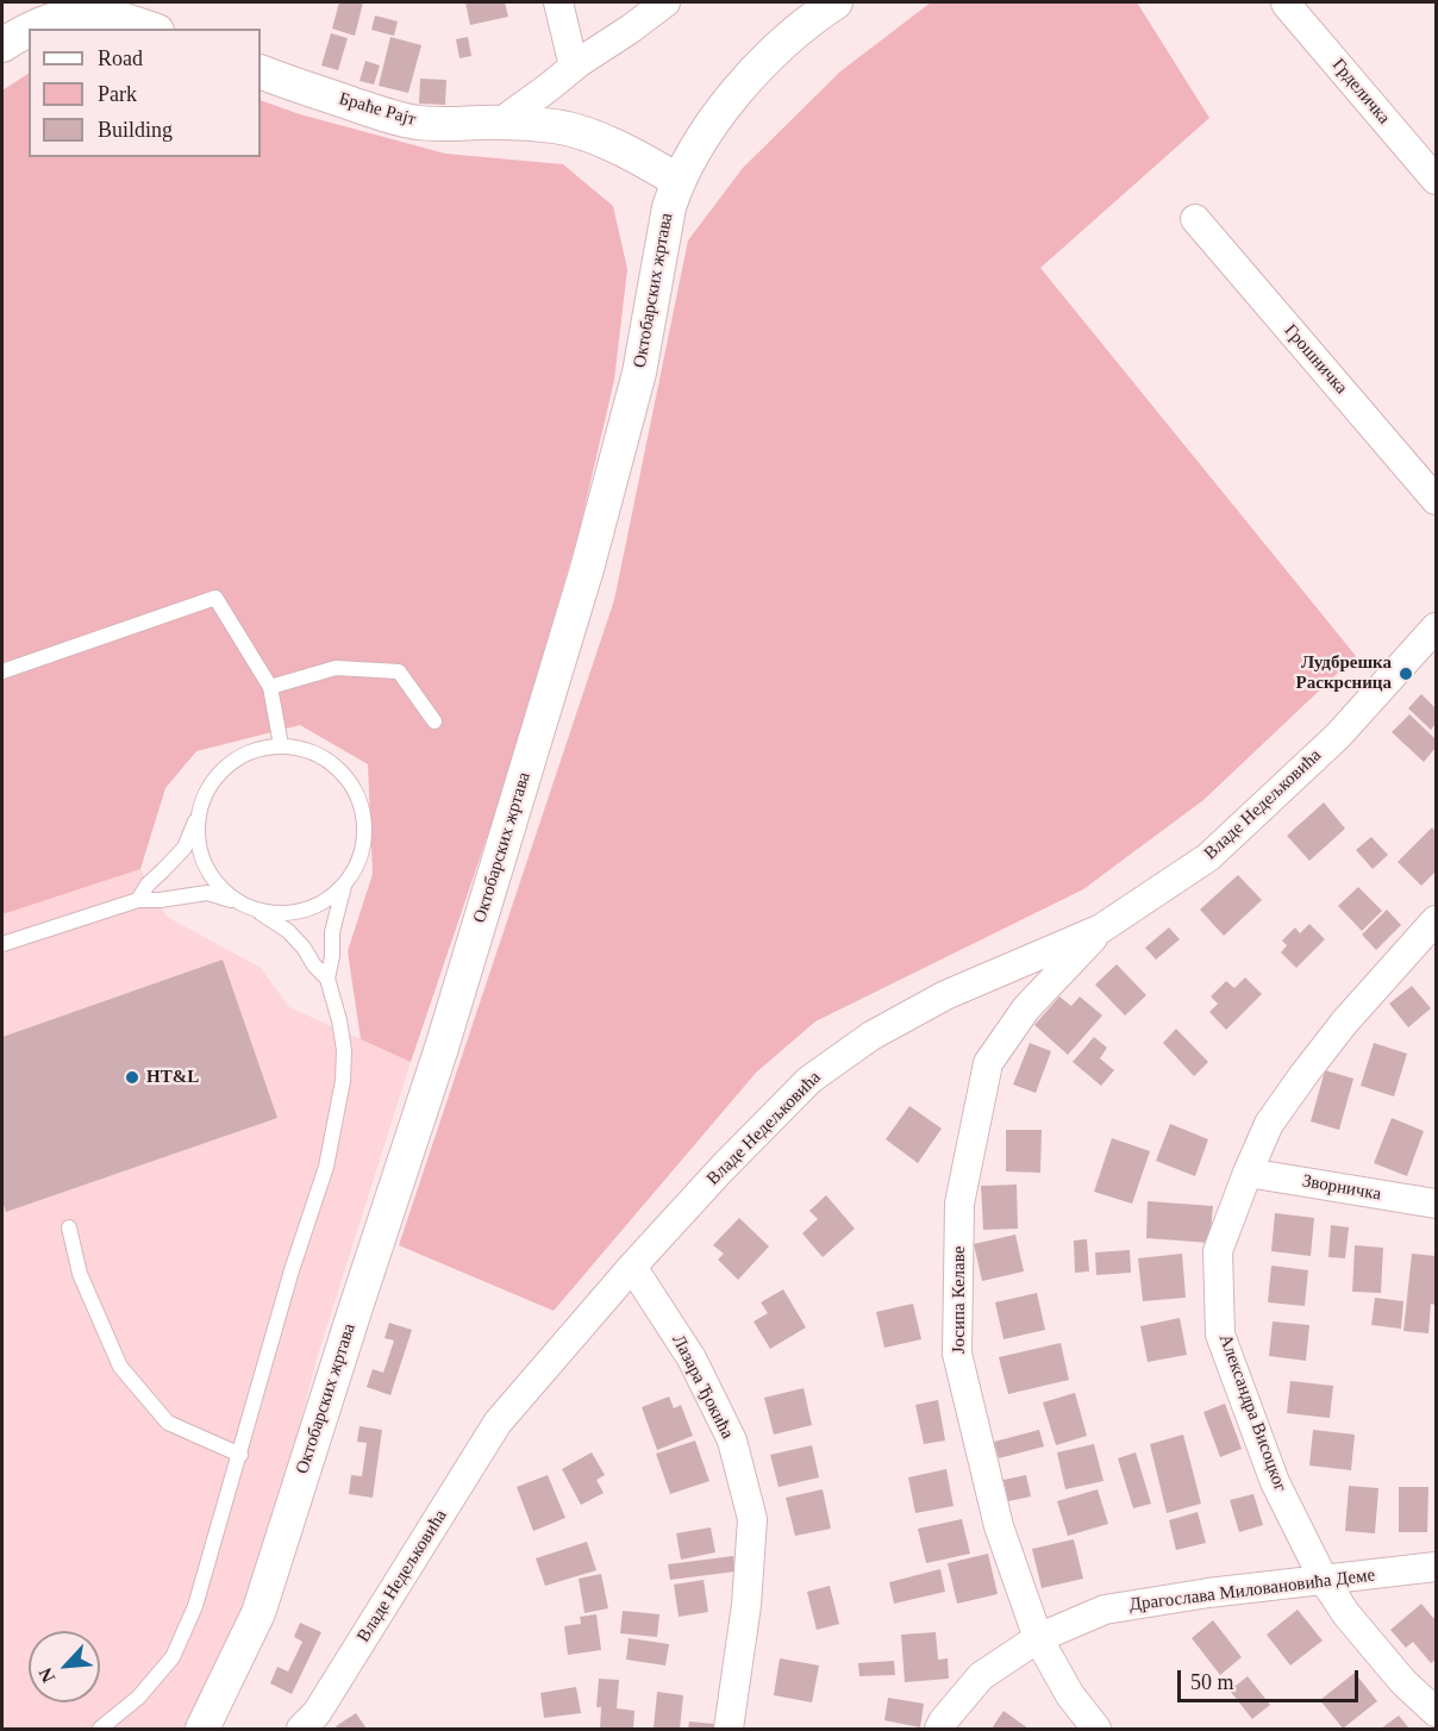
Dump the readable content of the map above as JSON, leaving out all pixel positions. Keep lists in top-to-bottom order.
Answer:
{
  "streets": {
    "street": [
      "Грделичка",
      "Браће Рајт",
      "Октобарских жртава",
      "Грошничка",
      "Владе Недељковића",
      "Зворничка",
      "Јосипа Келаве",
      "Лазара Ђокића",
      "Александра Висоцког",
      "Драгослава Миловановића Деме"
    ]
  },
  "crossings": [
    ["Браће Рајт", "Октобарских жртава"],
    ["Владе Недељковића", "Јосипа Келаве"],
    ["Владе Недељковића", "Лазара Ђокића"],
    ["Зворничка", "Александра Висоцког"],
    ["Јосипа Келаве", "Драгослава Миловановића Деме"],
    ["Александра Висоцког", "Драгослава Миловановића Деме"]
  ],
  "places": ["Лудбрешка Раскрсница", "HT&L"],
  "legend": ["Road", "Park", "Building"],
  "scale_bar": "50 m",
  "north": "bottom left"
}
